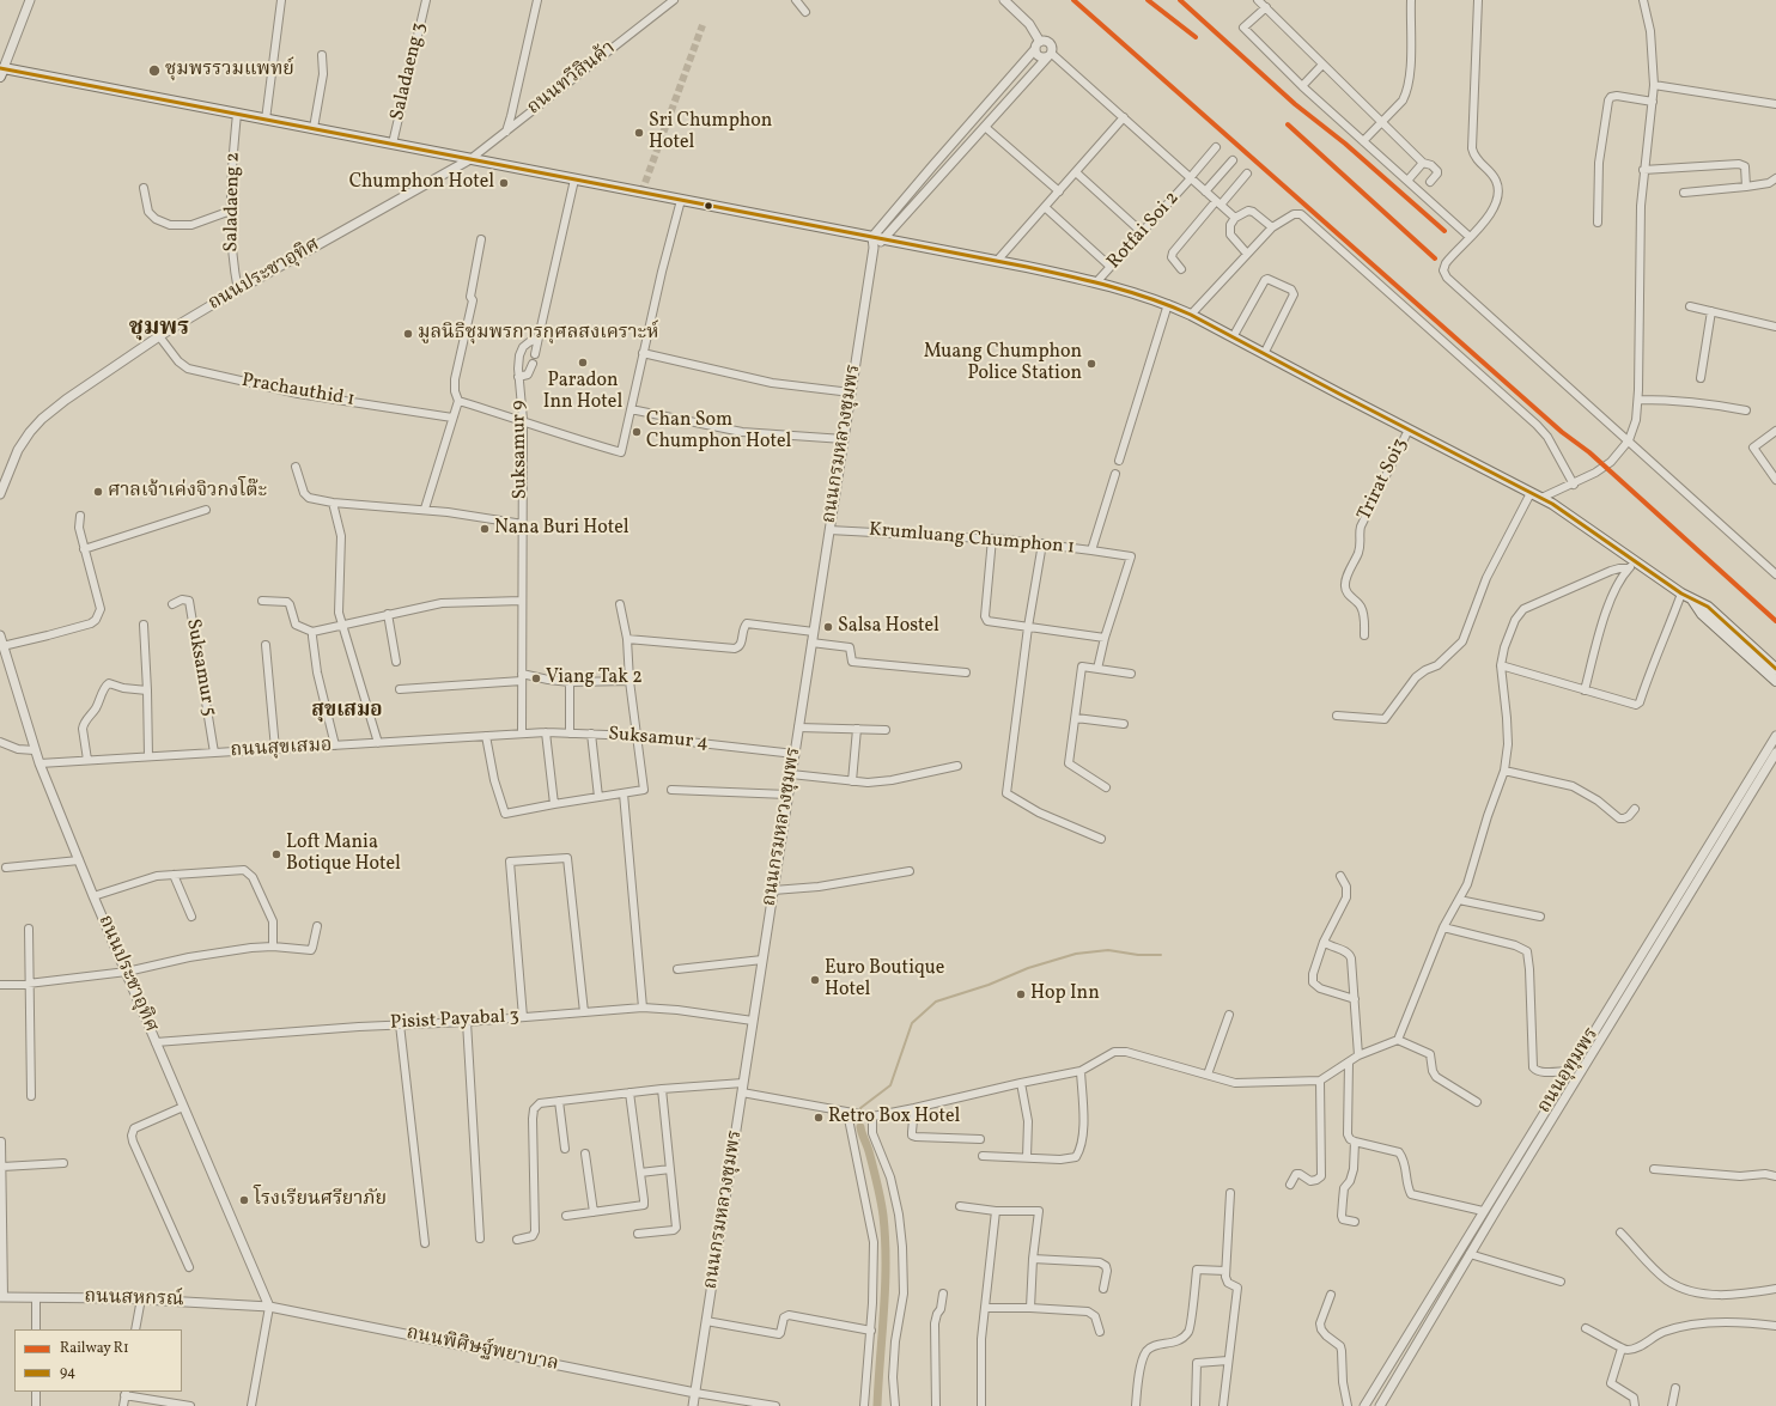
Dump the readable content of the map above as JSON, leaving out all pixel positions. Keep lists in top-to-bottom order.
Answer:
{
  "streets": {
    "street": [
      "Saladaeng 3",
      "ถนนทวีสินค้า",
      "Saladaeng 2",
      "Rotfai Soi 2",
      "ถนนประชาอุทิศ",
      "Prachauthid 1",
      "ถนนกรมหลวงชุมพร",
      "Suksamur 9",
      "Trirat Soi3",
      "Krumluang Chumphon 1",
      "Suksamur 5",
      "Suksamur 4",
      "ถนนสุขเสมอ",
      "Pisist Payabal 3",
      "ถนนอุทุมพร",
      "ถนนสหกรณ์",
      "ถนนพิศิษฐ์พยาบาล"
    ]
  },
  "crossings": [
    ["ถนนทวีสินค้า", "ถนนประชาอุทิศ"],
    ["Saladaeng 2", "ถนนประชาอุทิศ"],
    ["ถนนประชาอุทิศ", "Prachauthid 1"],
    ["ถนนประชาอุทิศ", "ถนนสุขเสมอ"],
    ["ถนนประชาอุทิศ", "Pisist Payabal 3"],
    ["ถนนประชาอุทิศ", "ถนนสหกรณ์"],
    ["ถนนประชาอุทิศ", "ถนนพิศิษฐ์พยาบาล"],
    ["ถนนกรมหลวงชุมพร", "Krumluang Chumphon 1"],
    ["ถนนกรมหลวงชุมพร", "Suksamur 4"],
    ["ถนนกรมหลวงชุมพร", "Pisist Payabal 3"],
    ["ถนนกรมหลวงชุมพร", "ถนนพิศิษฐ์พยาบาล"],
    ["Suksamur 9", "Suksamur 4"],
    ["Suksamur 9", "ถนนสุขเสมอ"],
    ["Suksamur 5", "ถนนสุขเสมอ"],
    ["Suksamur 4", "ถนนสุขเสมอ"],
    ["ถนนสหกรณ์", "ถนนพิศิษฐ์พยาบาล"]
  ],
  "districts": ["ชุมพร", "สุขเสมอ"],
  "places": [
    "ชุมพรรวมแพทย์",
    "Sri Chumphon Hotel",
    "Chumphon Hotel",
    "มูลนิธิชุมพรการกุศลสงเคราะห์",
    "Paradon Inn Hotel",
    "Muang Chumphon Police Station",
    "Chan Som Chumphon Hotel",
    "ศาลเจ้าเค่งจิวกงโต๊ะ",
    "Nana Buri Hotel",
    "Salsa Hostel",
    "Viang Tak 2",
    "Loft Mania Botique Hotel",
    "Euro Boutique Hotel",
    "Hop Inn",
    "Retro Box Hotel",
    "โรงเรียนศรียาภัย"
  ],
  "lines": ["rail line R1", "transit line 94"],
  "legend": ["Railway R1", "94"]
}
